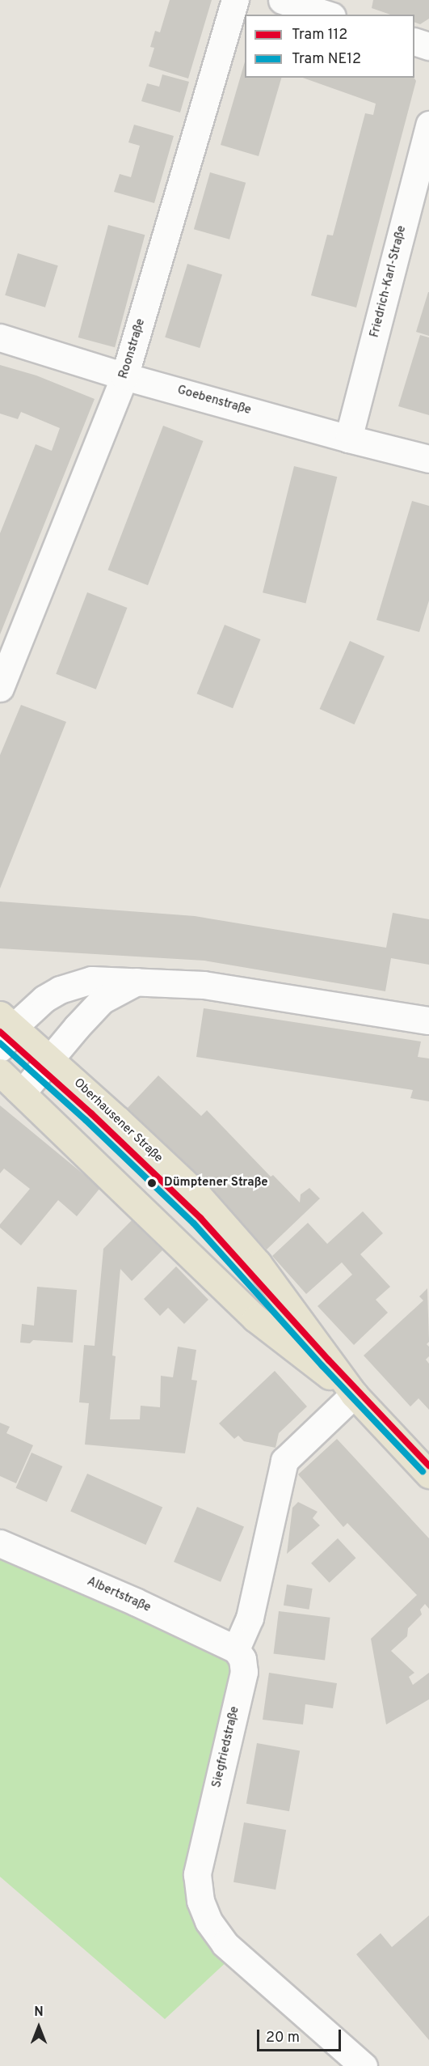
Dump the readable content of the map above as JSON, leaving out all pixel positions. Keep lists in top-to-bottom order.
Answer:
{
  "streets": {
    "main road": ["Oberhausener Straße"],
    "street": [
      "Friedrich-Karl-Straße",
      "Roonstraße",
      "Goebenstraße",
      "Albertstraße",
      "Siegfriedstraße"
    ]
  },
  "crossings": [
    ["Friedrich-Karl-Straße", "Goebenstraße"],
    ["Roonstraße", "Goebenstraße"],
    ["Albertstraße", "Siegfriedstraße"]
  ],
  "places": ["Dümptener Straße"],
  "lines": ["tram line 112", "tram line NE12"],
  "legend": ["Tram 112", "Tram NE12"],
  "scale_bar": "20 m",
  "north": "top"
}
